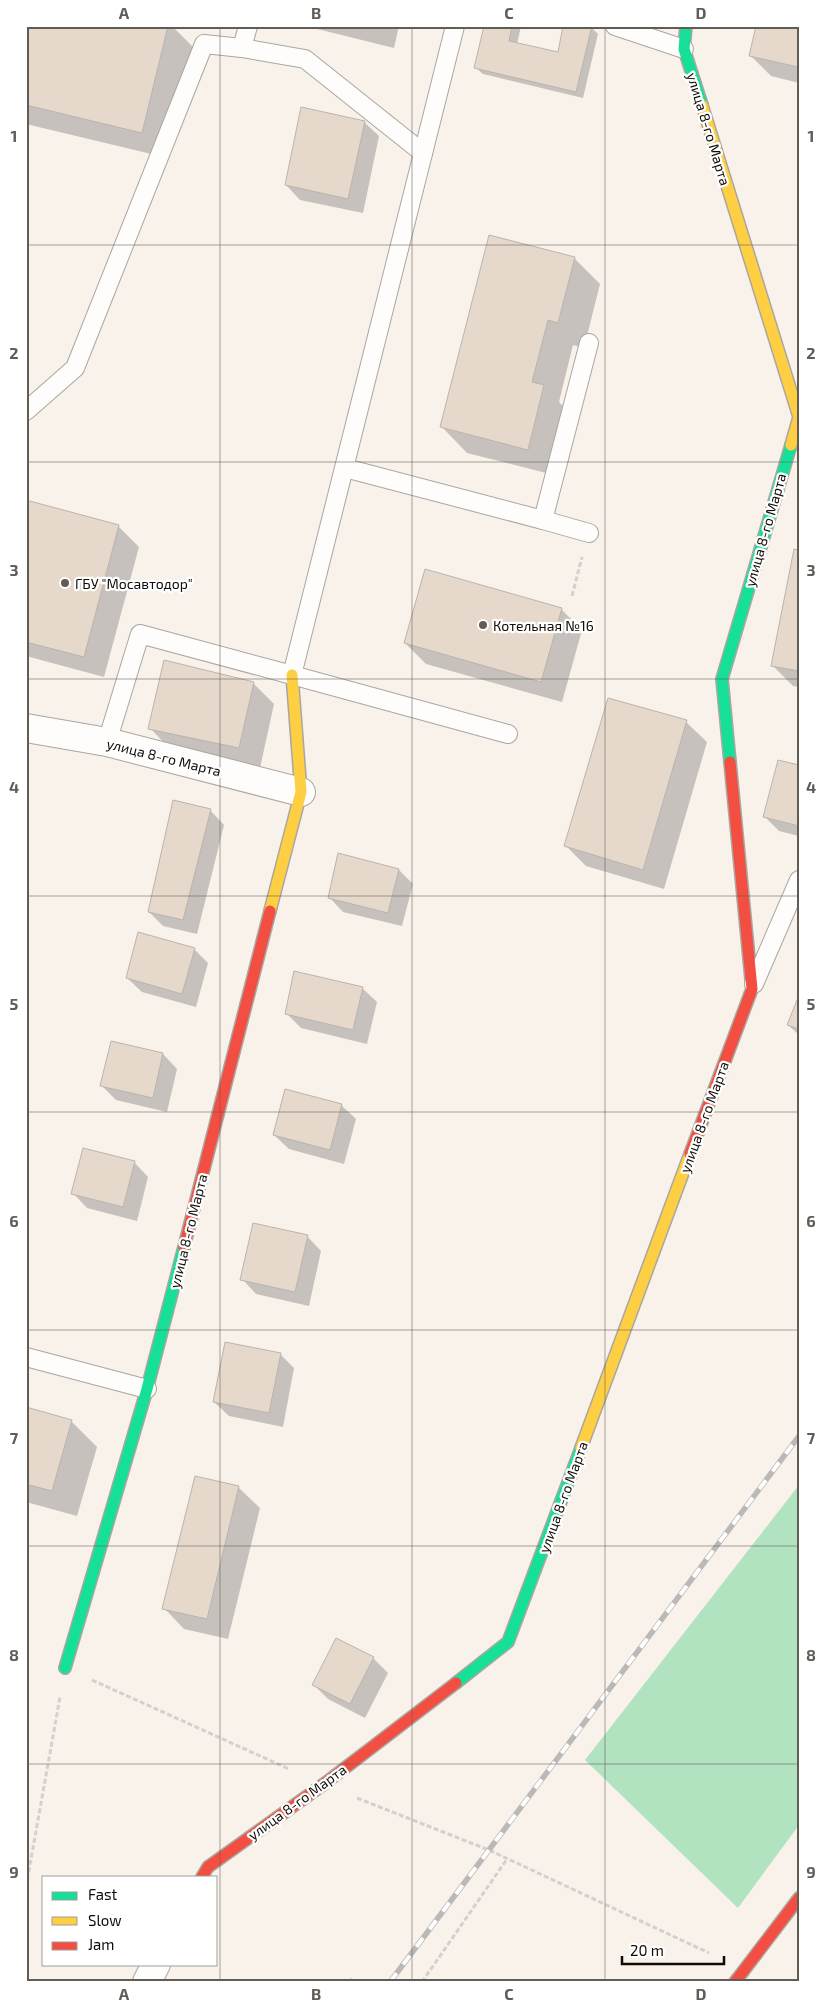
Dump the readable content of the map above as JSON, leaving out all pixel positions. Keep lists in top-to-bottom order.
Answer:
{
  "streets": {
    "street": ["улица 8-го Марта"]
  },
  "places": ["ГБУ \"Мосавтодор\"", "Котельная №16"],
  "legend": ["Fast", "Slow", "Jam"],
  "scale_bar": "20 m",
  "grid": {
    "columns": [
      "A",
      "B",
      "C",
      "D"
    ],
    "rows": [
      "1",
      "2",
      "3",
      "4",
      "5",
      "6",
      "7",
      "8",
      "9"
    ]
  }
}
